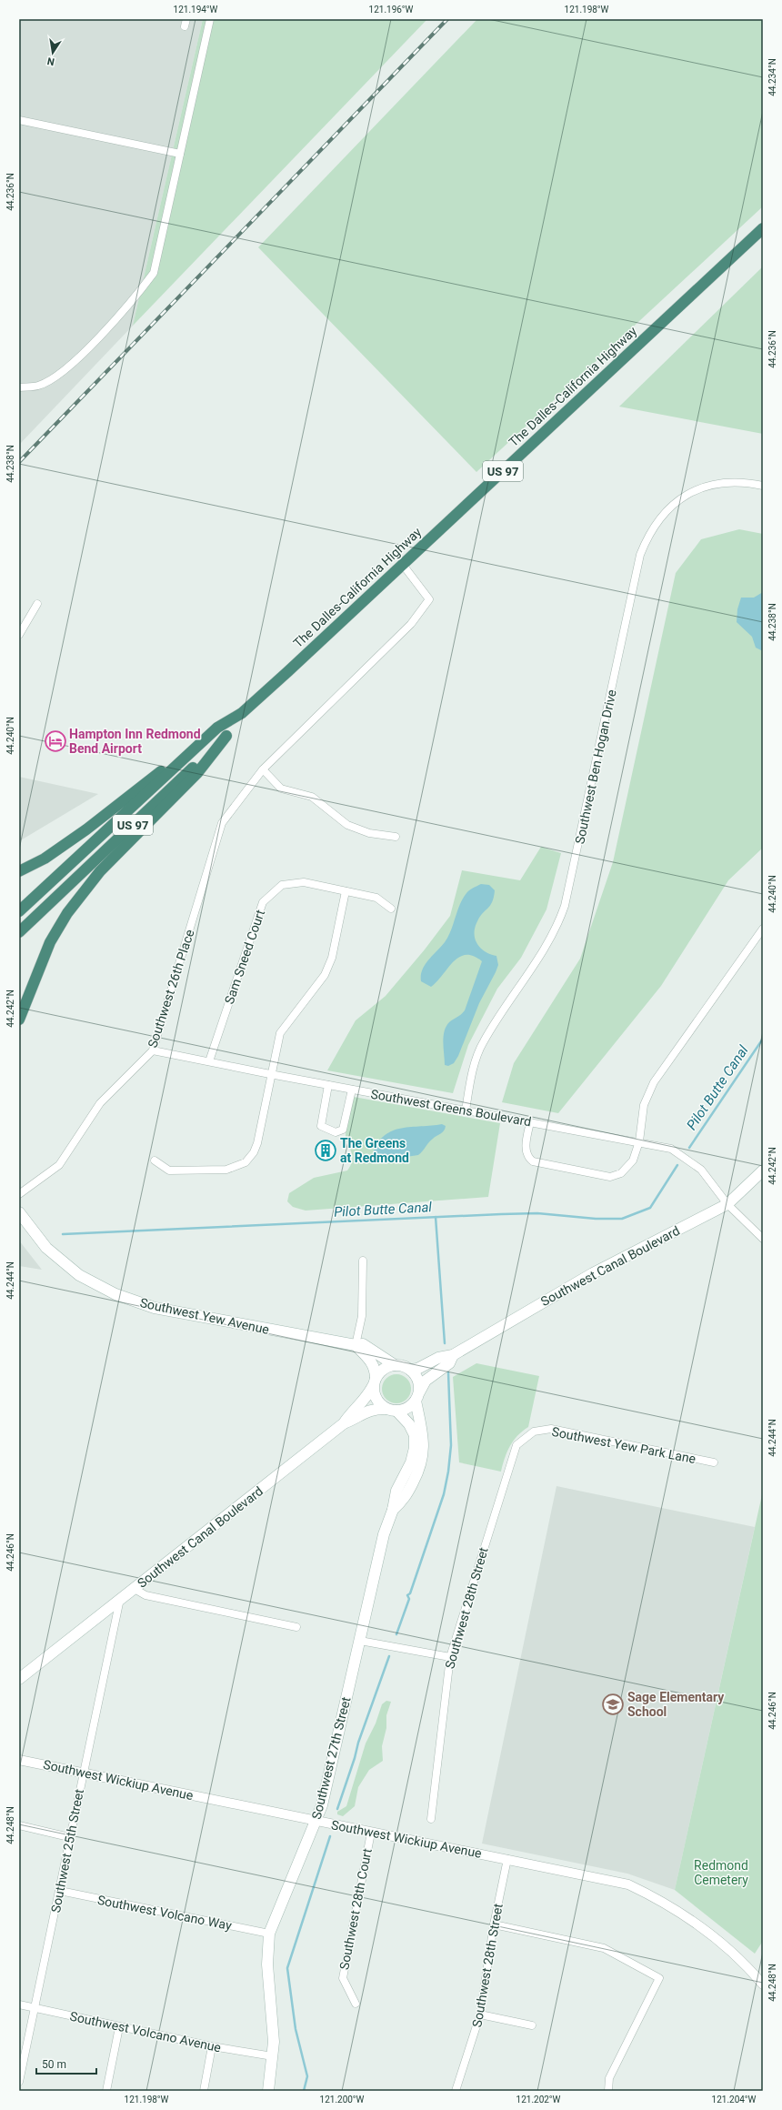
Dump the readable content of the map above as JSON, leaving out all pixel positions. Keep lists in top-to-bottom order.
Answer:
{
  "streets": {
    "highway": ["The Dalles-California Highway", "US 97"],
    "main road": ["Southwest Canal Boulevard", "Southwest Yew Avenue", "Southwest 27th Street"],
    "street": [
      "Southwest Ben Hogan Drive",
      "Sam Sneed Court",
      "Southwest 26th Place",
      "Southwest Greens Boulevard",
      "Southwest Yew Park Lane",
      "Southwest 28th Street",
      "Southwest Wickiup Avenue",
      "Southwest 25th Street",
      "Southwest 28th Court",
      "Southwest Volcano Way",
      "Southwest Volcano Avenue"
    ]
  },
  "crossings": [
    ["The Dalles-California Highway", "Southwest 26th Place"],
    ["Southwest Ben Hogan Drive", "Southwest Greens Boulevard"],
    ["Sam Sneed Court", "Southwest Greens Boulevard"],
    ["Southwest 26th Place", "Southwest Greens Boulevard"],
    ["Southwest Greens Boulevard", "Southwest Canal Boulevard"],
    ["Southwest Canal Boulevard", "Southwest Yew Avenue"],
    ["Southwest Canal Boulevard", "Southwest 27th Street"],
    ["Southwest Canal Boulevard", "Southwest 25th Street"],
    ["Southwest Yew Avenue", "Southwest 27th Street"],
    ["Southwest Yew Park Lane", "Southwest 28th Street"],
    ["Southwest 28th Street", "Southwest Wickiup Avenue"],
    ["Southwest 27th Street", "Southwest Wickiup Avenue"],
    ["Southwest 27th Street", "Southwest Volcano Way"],
    ["Southwest 27th Street", "Southwest Volcano Avenue"],
    ["Southwest Wickiup Avenue", "Southwest 25th Street"],
    ["Southwest Wickiup Avenue", "Southwest 28th Court"],
    ["Southwest 25th Street", "Southwest Volcano Way"],
    ["Southwest 25th Street", "Southwest Volcano Avenue"]
  ],
  "water": ["Pilot Butte Canal"],
  "parks": ["Redmond Cemetery"],
  "places": {
    "hotel": ["Hampton Inn Redmond Bend Airport"],
    "building": ["The Greens at Redmond"],
    "school or university": ["Sage Elementary School"]
  },
  "scale_bar": "50 m",
  "north": "bottom",
  "coordinates": [
    "121.194°W",
    "121.196°W",
    "121.198°W",
    "44.234°N",
    "44.236°N",
    "44.238°N",
    "44.240°N",
    "44.242°N",
    "44.244°N",
    "44.246°N",
    "44.248°N",
    "121.200°W",
    "121.202°W",
    "121.204°W"
  ]
}
